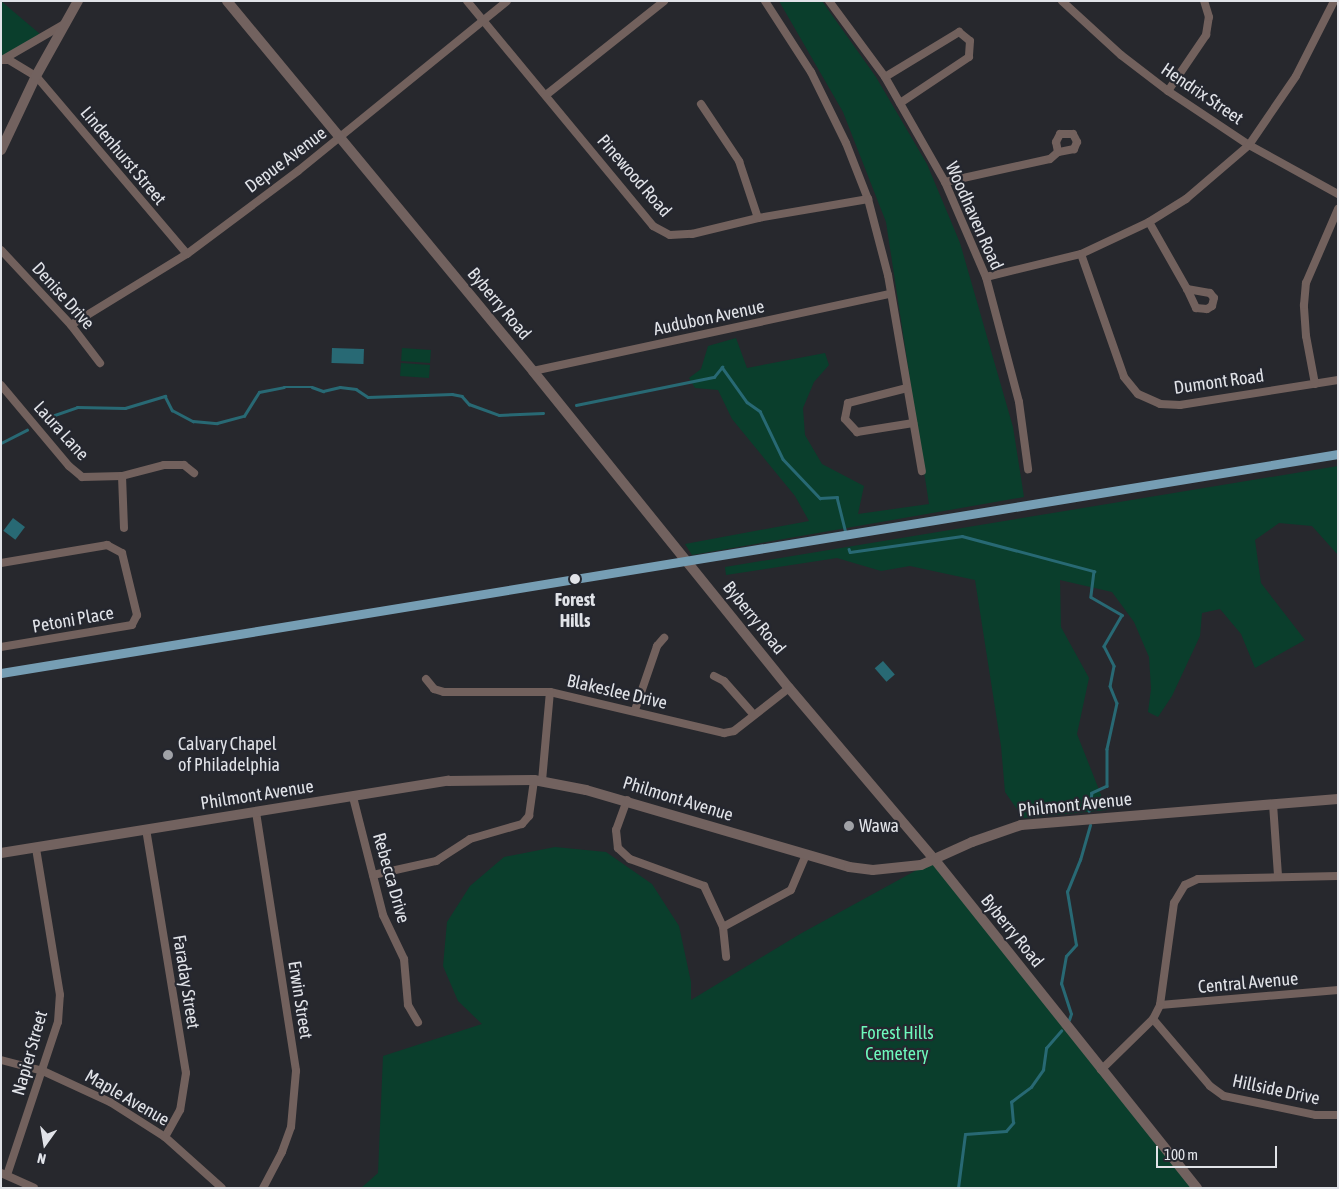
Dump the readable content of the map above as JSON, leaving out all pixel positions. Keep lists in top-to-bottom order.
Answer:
{
  "streets": {
    "main road": ["Byberry Road", "Philmont Avenue"],
    "street": [
      "Hendrix Street",
      "Lindenhurst Street",
      "Depue Avenue",
      "Pinewood Road",
      "Woodhaven Road",
      "Denise Drive",
      "Audubon Avenue",
      "Dumont Road",
      "Laura Lane",
      "Petoni Place",
      "Blakeslee Drive",
      "Rebecca Drive",
      "Faraday Street",
      "Central Avenue",
      "Erwin Street",
      "Napier Street",
      "Hillside Drive",
      "Maple Avenue"
    ]
  },
  "crossings": [
    ["Lindenhurst Street", "Depue Avenue"],
    ["Depue Avenue", "Pinewood Road"],
    ["Depue Avenue", "Denise Drive"],
    ["Depue Avenue", "Byberry Road"],
    ["Byberry Road", "Audubon Avenue"],
    ["Byberry Road", "Blakeslee Drive"],
    ["Byberry Road", "Philmont Avenue"],
    ["Philmont Avenue", "Rebecca Drive"],
    ["Philmont Avenue", "Faraday Street"],
    ["Philmont Avenue", "Erwin Street"],
    ["Philmont Avenue", "Napier Street"],
    ["Faraday Street", "Maple Avenue"],
    ["Napier Street", "Maple Avenue"]
  ],
  "parks": ["Forest Hills Cemetery"],
  "places": ["Forest Hills", "Calvary Chapel of Philadelphia", "Wawa"],
  "scale_bar": "100 m",
  "north": "bottom"
}
